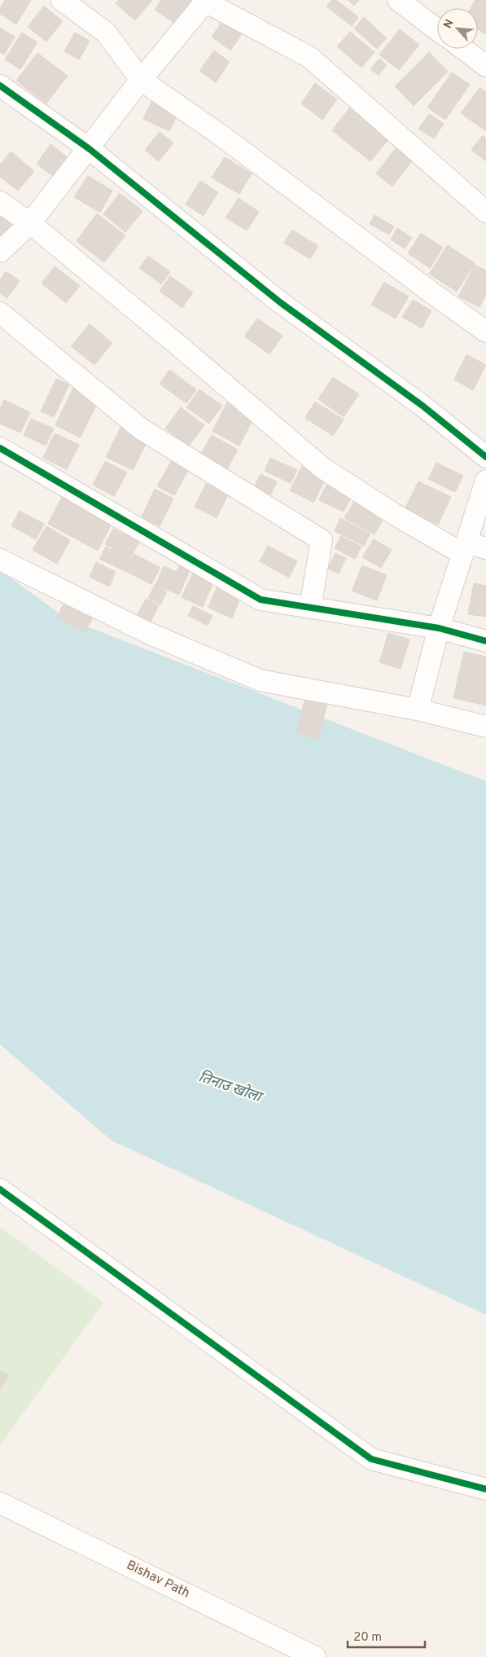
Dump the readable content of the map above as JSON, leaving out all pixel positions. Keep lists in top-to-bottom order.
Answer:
{
  "streets": {
    "street": ["Bishav Path"]
  },
  "water": ["तिनाउ खोला"],
  "scale_bar": "20 m",
  "north": "top left"
}
